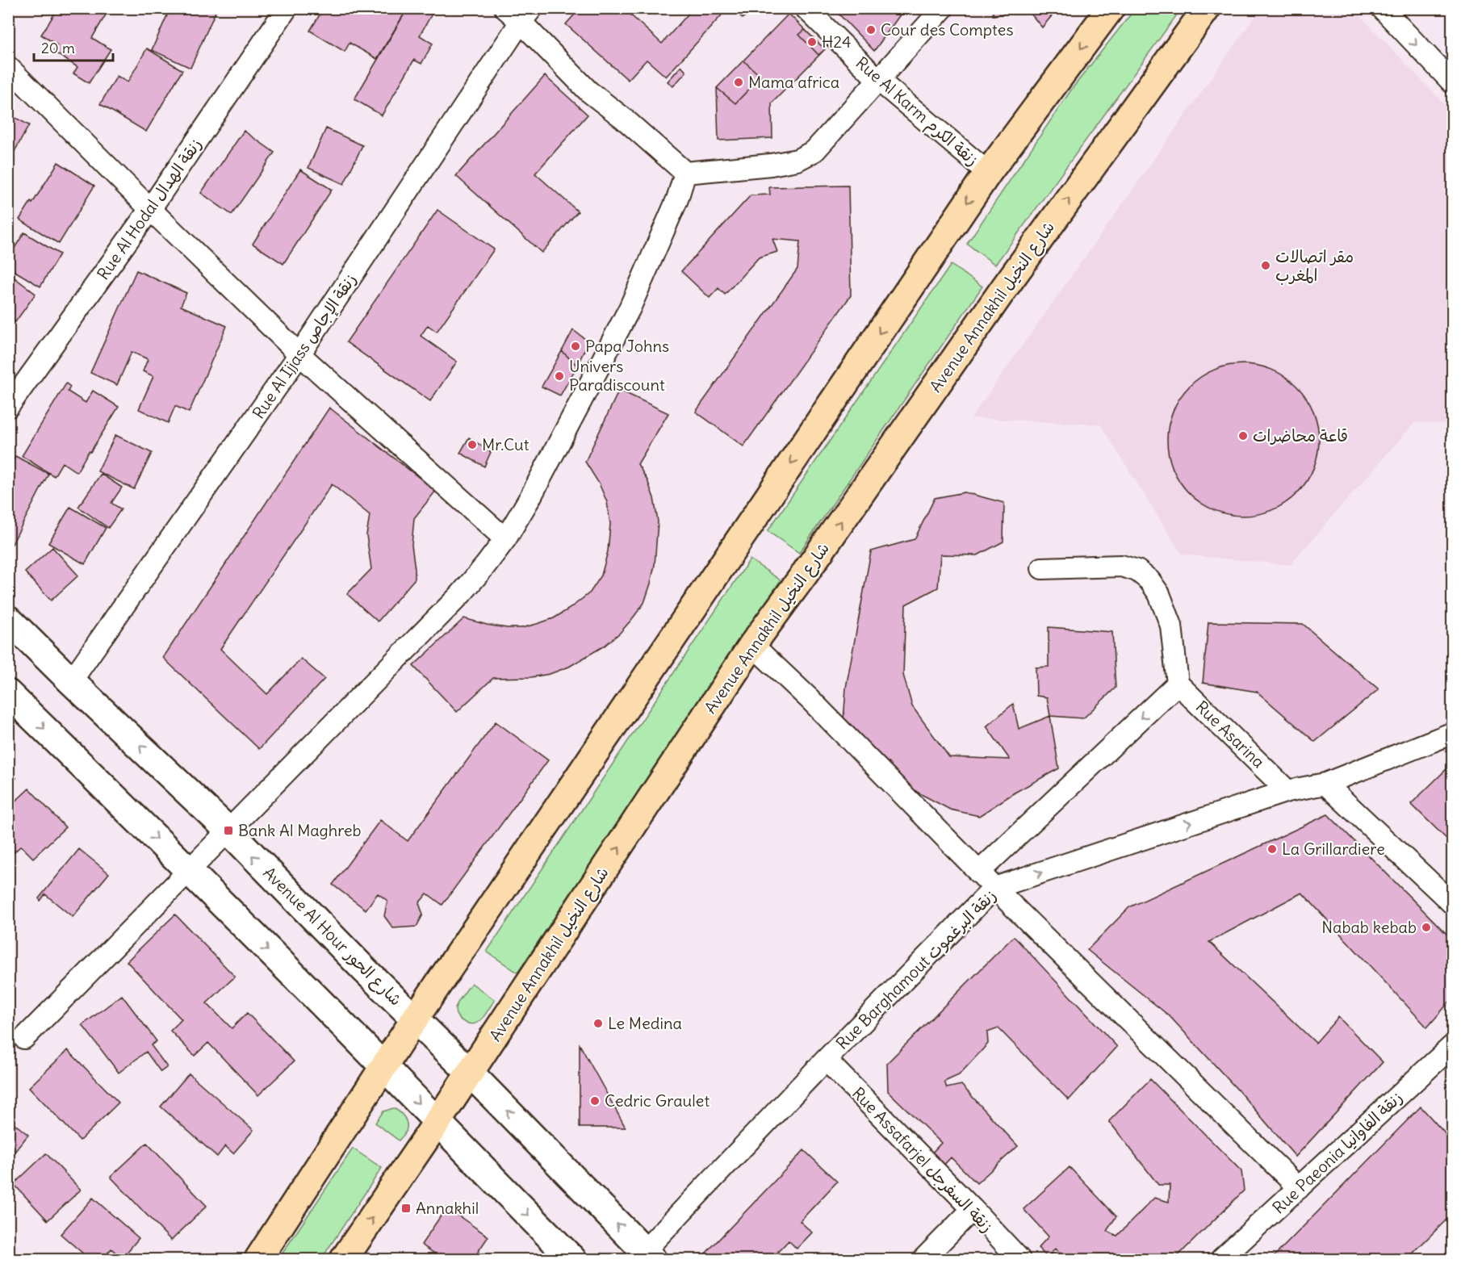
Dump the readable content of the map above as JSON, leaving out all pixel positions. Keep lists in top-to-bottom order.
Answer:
{
  "streets": {
    "main road": ["Avenue Annakhil شارع النخيل"],
    "street": [
      "Rue Al Karm زنقة الكرم",
      "Rue Al Hodal زنقة الهدال",
      "Rue Al Ijjass زنقة الإجاص",
      "Rue Asarina",
      "Avenue Al Hour شارع الحور",
      "Rue Barghamout زنقة البرغموت",
      "Rue Paeonia زنقة الفاوانيا",
      "Rue Assafarjel زنقة السفرجل"
    ]
  },
  "crossings": [
    ["Avenue Annakhil شارع النخيل", "Avenue Al Hour شارع الحور"],
    ["Rue Al Ijjass زنقة الإجاص", "Avenue Al Hour شارع الحور"],
    ["Rue Asarina", "Rue Barghamout زنقة البرغموت"],
    ["Avenue Al Hour شارع الحور", "Rue Barghamout زنقة البرغموت"],
    ["Rue Barghamout زنقة البرغموت", "Rue Assafarjel زنقة السفرجل"]
  ],
  "places": {
    "other": [
      "Cour des Comptes",
      "H24",
      "Mama africa",
      "مقر اتصالات المغرب",
      "Papa Johns",
      "Univers Paradiscount",
      "قاعة محاضرات",
      "Mr.Cut",
      "La Grillardiere",
      "Nabab kebab",
      "Le Medina",
      "Cedric Graulet"
    ],
    "transit": ["Bank Al Maghreb", "Annakhil"]
  },
  "scale_bar": "20 m"
}
